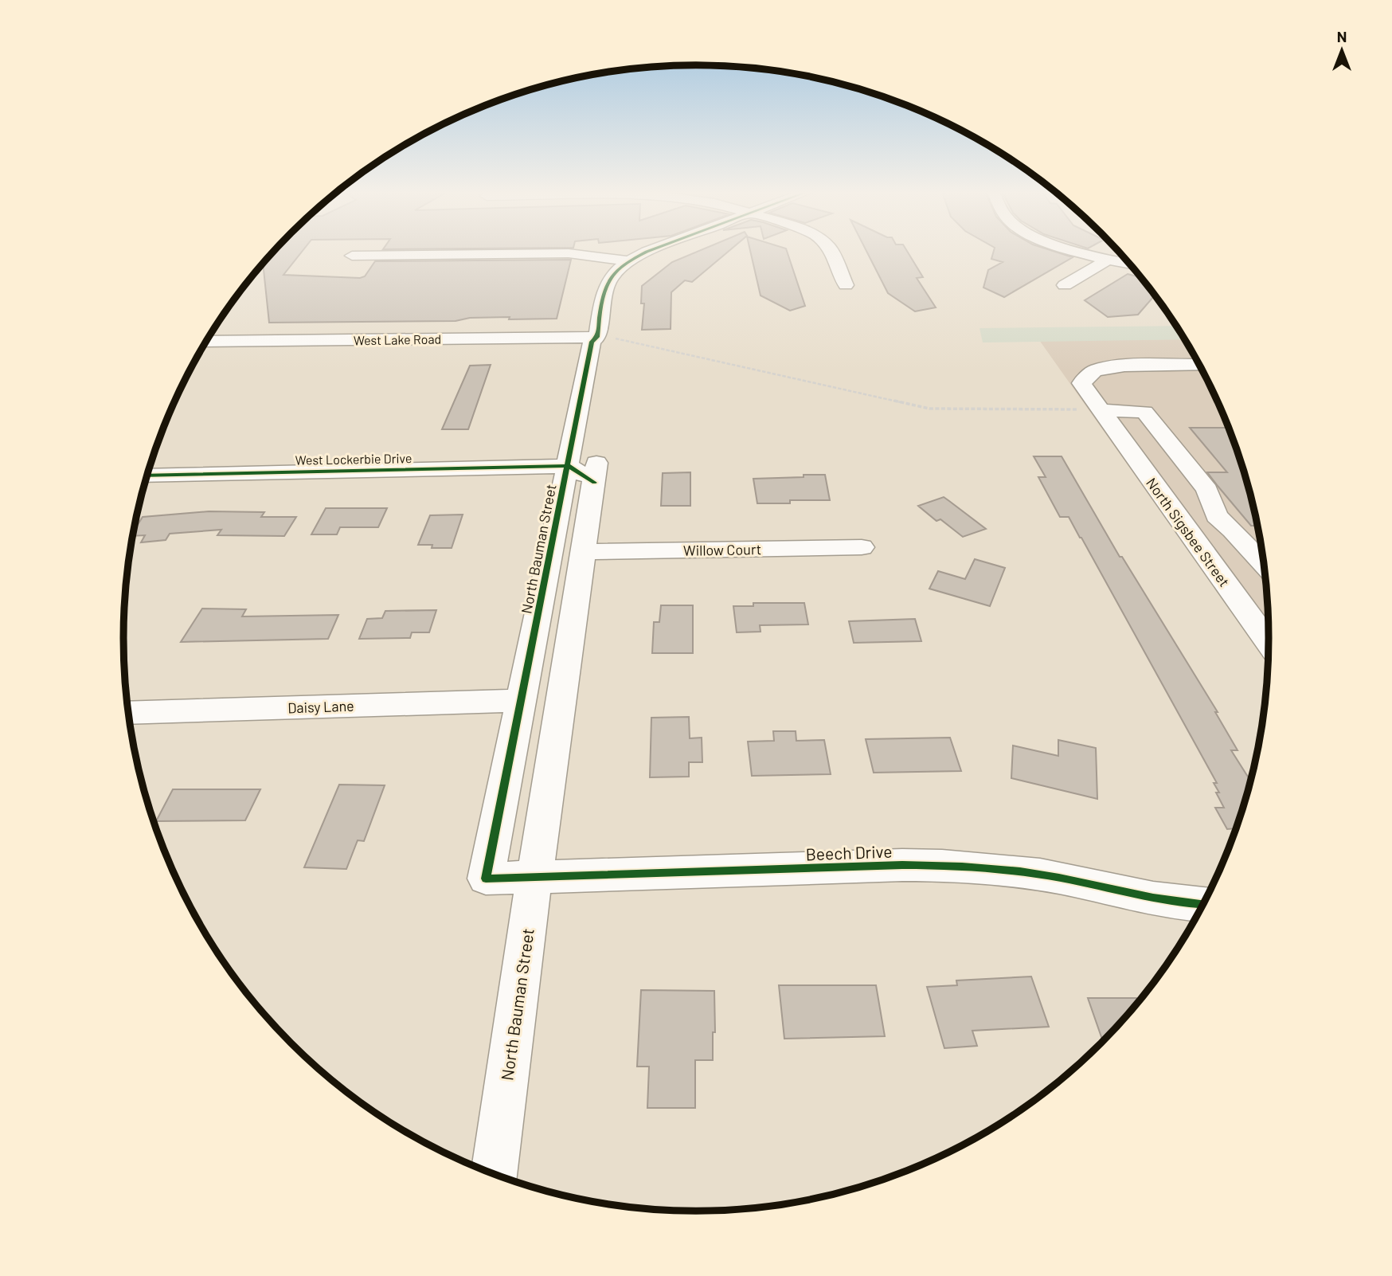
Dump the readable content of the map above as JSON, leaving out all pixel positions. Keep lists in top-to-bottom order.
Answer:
{
  "streets": {
    "street": [
      "West Lake Road",
      "West Lockerbie Drive",
      "North Sigsbee Street",
      "North Bauman Street",
      "Willow Court",
      "Daisy Lane",
      "Beech Drive"
    ]
  },
  "crossings": [
    ["West Lake Road", "North Bauman Street"],
    ["West Lockerbie Drive", "North Bauman Street"],
    ["North Bauman Street", "Willow Court"],
    ["North Bauman Street", "Daisy Lane"],
    ["North Bauman Street", "Beech Drive"]
  ],
  "north": "top"
}
